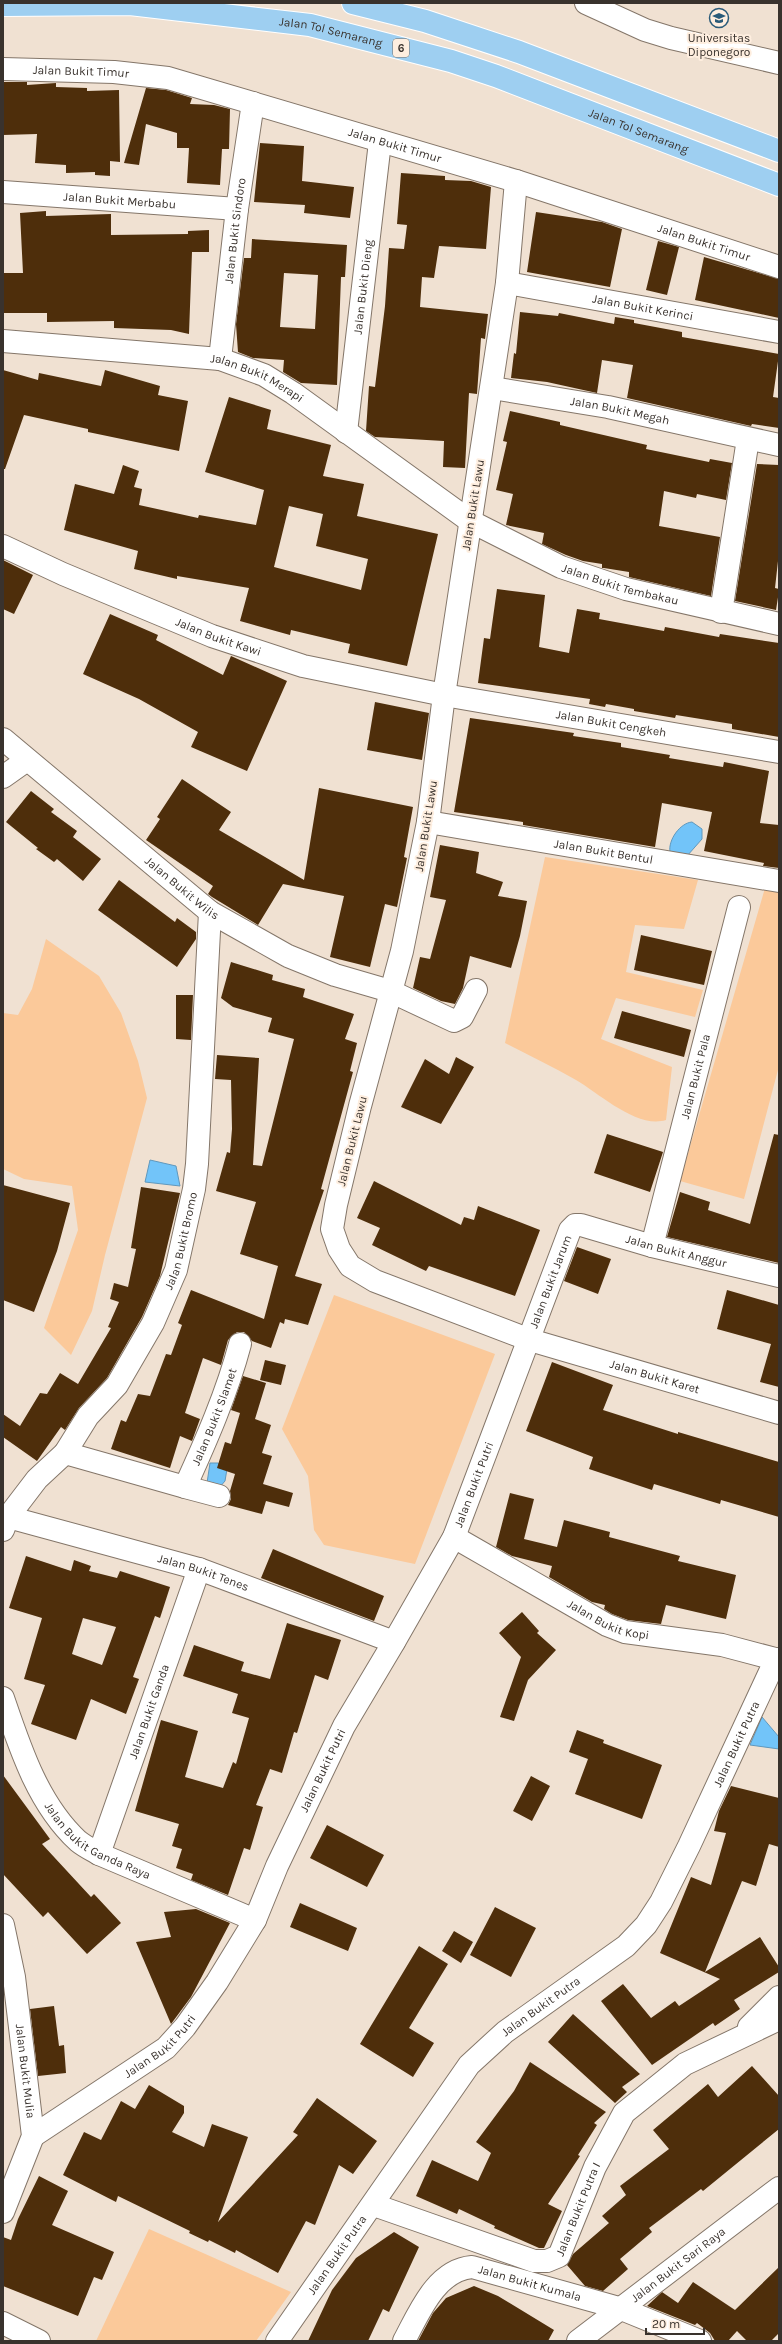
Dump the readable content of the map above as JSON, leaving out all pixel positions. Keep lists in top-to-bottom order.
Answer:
{
  "streets": {
    "highway": ["Jalan Tol Semarang", "6"],
    "street": [
      "Jalan Bukit Timur",
      "Jalan Bukit Merbabu",
      "Jalan Bukit Sindoro",
      "Jalan Bukit Dieng",
      "Jalan Bukit Kerinci",
      "Jalan Bukit Merapi",
      "Jalan Bukit Megah",
      "Jalan Bukit Lawu",
      "Jalan Bukit Tembakau",
      "Jalan Bukit Kawi",
      "Jalan Bukit Cengkeh",
      "Jalan Bukit Bentul",
      "Jalan Bukit Wilis",
      "Jalan Bukit Pala",
      "Jalan Bukit Bromo",
      "Jalan Bukit Anggur",
      "Jalan Bukit Jarum",
      "Jalan Bukit Karet",
      "Jalan Bukit Slamet",
      "Jalan Bukit Putri",
      "Jalan Bukit Tenes",
      "Jalan Bukit Kopi",
      "Jalan Bukit Ganda",
      "Jalan Bukit Putra",
      "Jalan Bukit Ganda Raya",
      "Jalan Bukit Mulia",
      "Jalan Bukit Putra I",
      "Jalan Bukit Sari Raya",
      "Jalan Bukit Kumala"
    ]
  },
  "crossings": [
    ["Jalan Bukit Timur", "Jalan Bukit Sindoro"],
    ["Jalan Bukit Timur", "Jalan Bukit Dieng"],
    ["Jalan Bukit Timur", "Jalan Bukit Lawu"],
    ["Jalan Bukit Merbabu", "Jalan Bukit Sindoro"],
    ["Jalan Bukit Sindoro", "Jalan Bukit Merapi"],
    ["Jalan Bukit Dieng", "Jalan Bukit Merapi"],
    ["Jalan Bukit Kerinci", "Jalan Bukit Lawu"],
    ["Jalan Bukit Merapi", "Jalan Bukit Lawu"],
    ["Jalan Bukit Merapi", "Jalan Bukit Tembakau"],
    ["Jalan Bukit Megah", "Jalan Bukit Lawu"],
    ["Jalan Bukit Lawu", "Jalan Bukit Tembakau"],
    ["Jalan Bukit Lawu", "Jalan Bukit Kawi"],
    ["Jalan Bukit Lawu", "Jalan Bukit Cengkeh"],
    ["Jalan Bukit Lawu", "Jalan Bukit Bentul"],
    ["Jalan Bukit Lawu", "Jalan Bukit Wilis"],
    ["Jalan Bukit Lawu", "Jalan Bukit Jarum"],
    ["Jalan Bukit Lawu", "Jalan Bukit Karet"],
    ["Jalan Bukit Lawu", "Jalan Bukit Putri"],
    ["Jalan Bukit Kawi", "Jalan Bukit Cengkeh"],
    ["Jalan Bukit Wilis", "Jalan Bukit Bromo"],
    ["Jalan Bukit Pala", "Jalan Bukit Anggur"],
    ["Jalan Bukit Bromo", "Jalan Bukit Tenes"],
    ["Jalan Bukit Anggur", "Jalan Bukit Jarum"],
    ["Jalan Bukit Jarum", "Jalan Bukit Karet"],
    ["Jalan Bukit Jarum", "Jalan Bukit Putri"],
    ["Jalan Bukit Karet", "Jalan Bukit Putri"],
    ["Jalan Bukit Putri", "Jalan Bukit Tenes"],
    ["Jalan Bukit Putri", "Jalan Bukit Kopi"],
    ["Jalan Bukit Putri", "Jalan Bukit Ganda Raya"],
    ["Jalan Bukit Putri", "Jalan Bukit Mulia"],
    ["Jalan Bukit Tenes", "Jalan Bukit Ganda"],
    ["Jalan Bukit Kopi", "Jalan Bukit Putra"],
    ["Jalan Bukit Ganda", "Jalan Bukit Ganda Raya"],
    ["Jalan Bukit Putra", "Jalan Bukit Putra I"],
    ["Jalan Bukit Sari Raya", "Jalan Bukit Kumala"]
  ],
  "places": {
    "school or university": ["Universitas Diponegoro"]
  },
  "scale_bar": "20 m"
}
